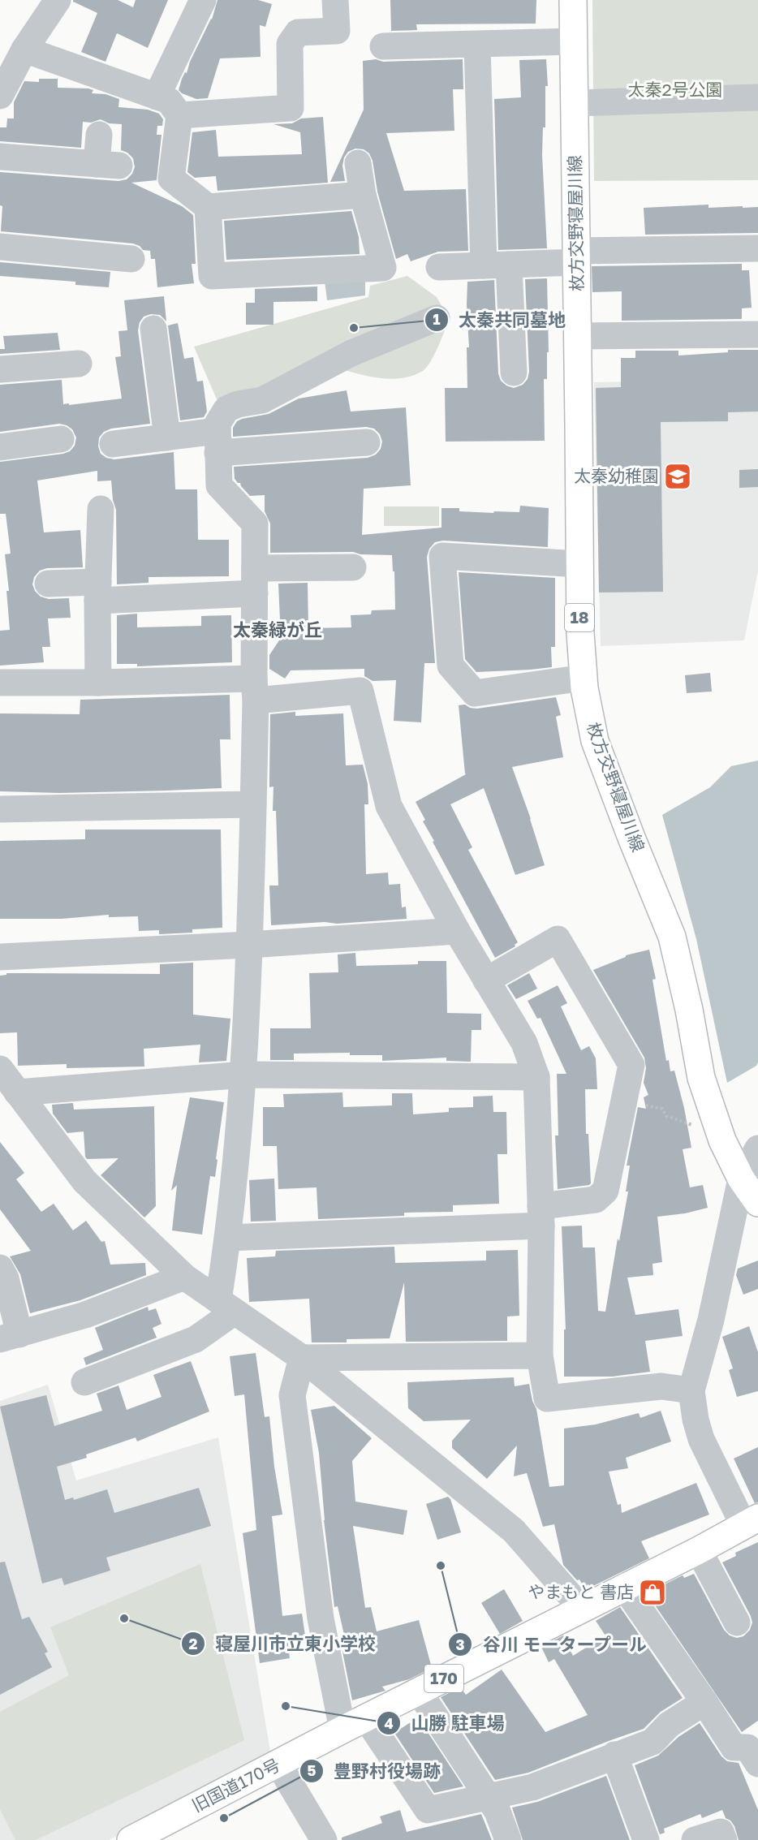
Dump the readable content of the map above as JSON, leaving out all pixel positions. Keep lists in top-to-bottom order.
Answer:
{
  "streets": {
    "main road": [
      "枚方交野寝屋川線",
      "18",
      "170",
      "旧国道170号"
    ]
  },
  "districts": ["太秦緑が丘"],
  "parks": ["太秦2号公園"],
  "places": {
    "other": [
      "太秦共同墓地",
      "谷川 モータープール",
      "寝屋川市立東小学校",
      "山勝 駐車場",
      "豊野村役場跡"
    ],
    "school or university": ["太秦幼稚園"],
    "shop": ["やまもと 書店"]
  }
}
